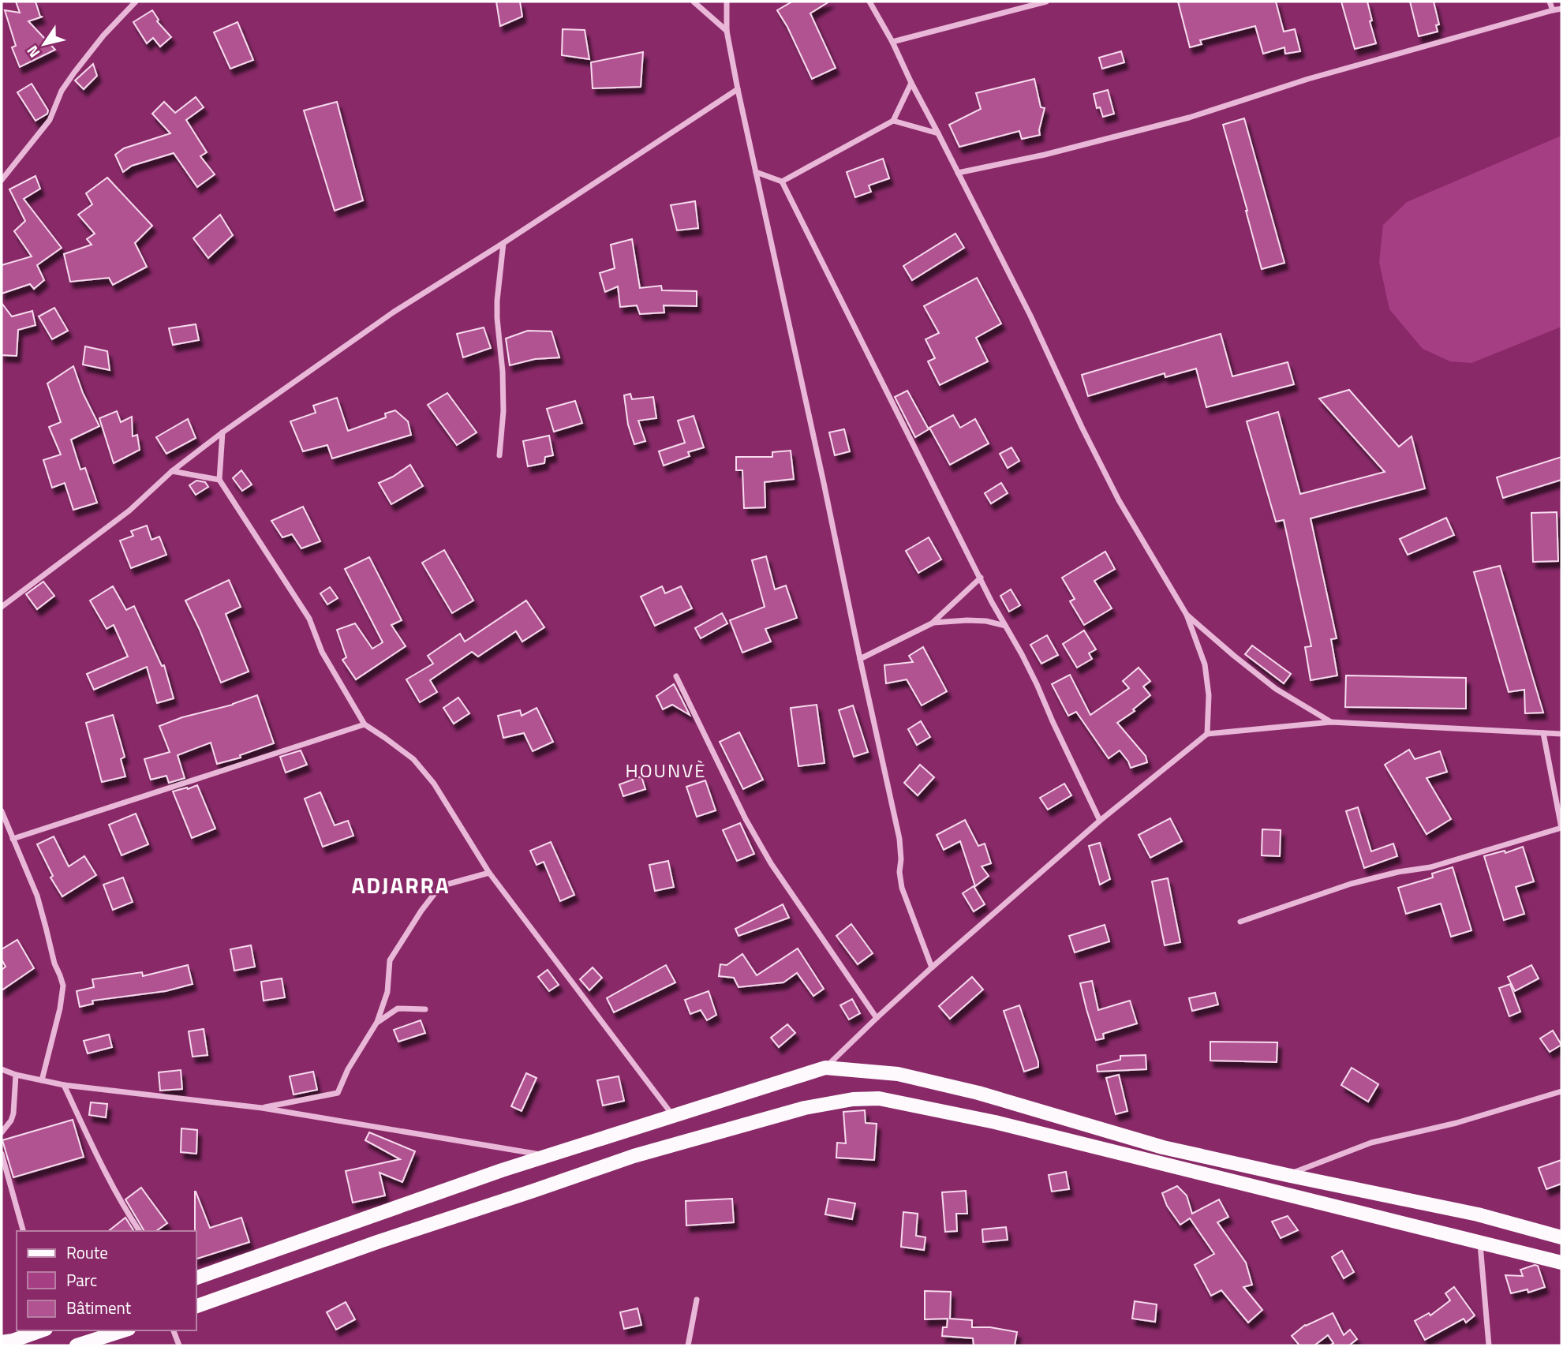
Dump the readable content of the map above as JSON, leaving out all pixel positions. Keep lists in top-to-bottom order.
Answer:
{
  "districts": ["HOUNVÈ", "ADJARRA"],
  "legend": ["Route", "Parc", "Bâtiment"],
  "north": "bottom left"
}
